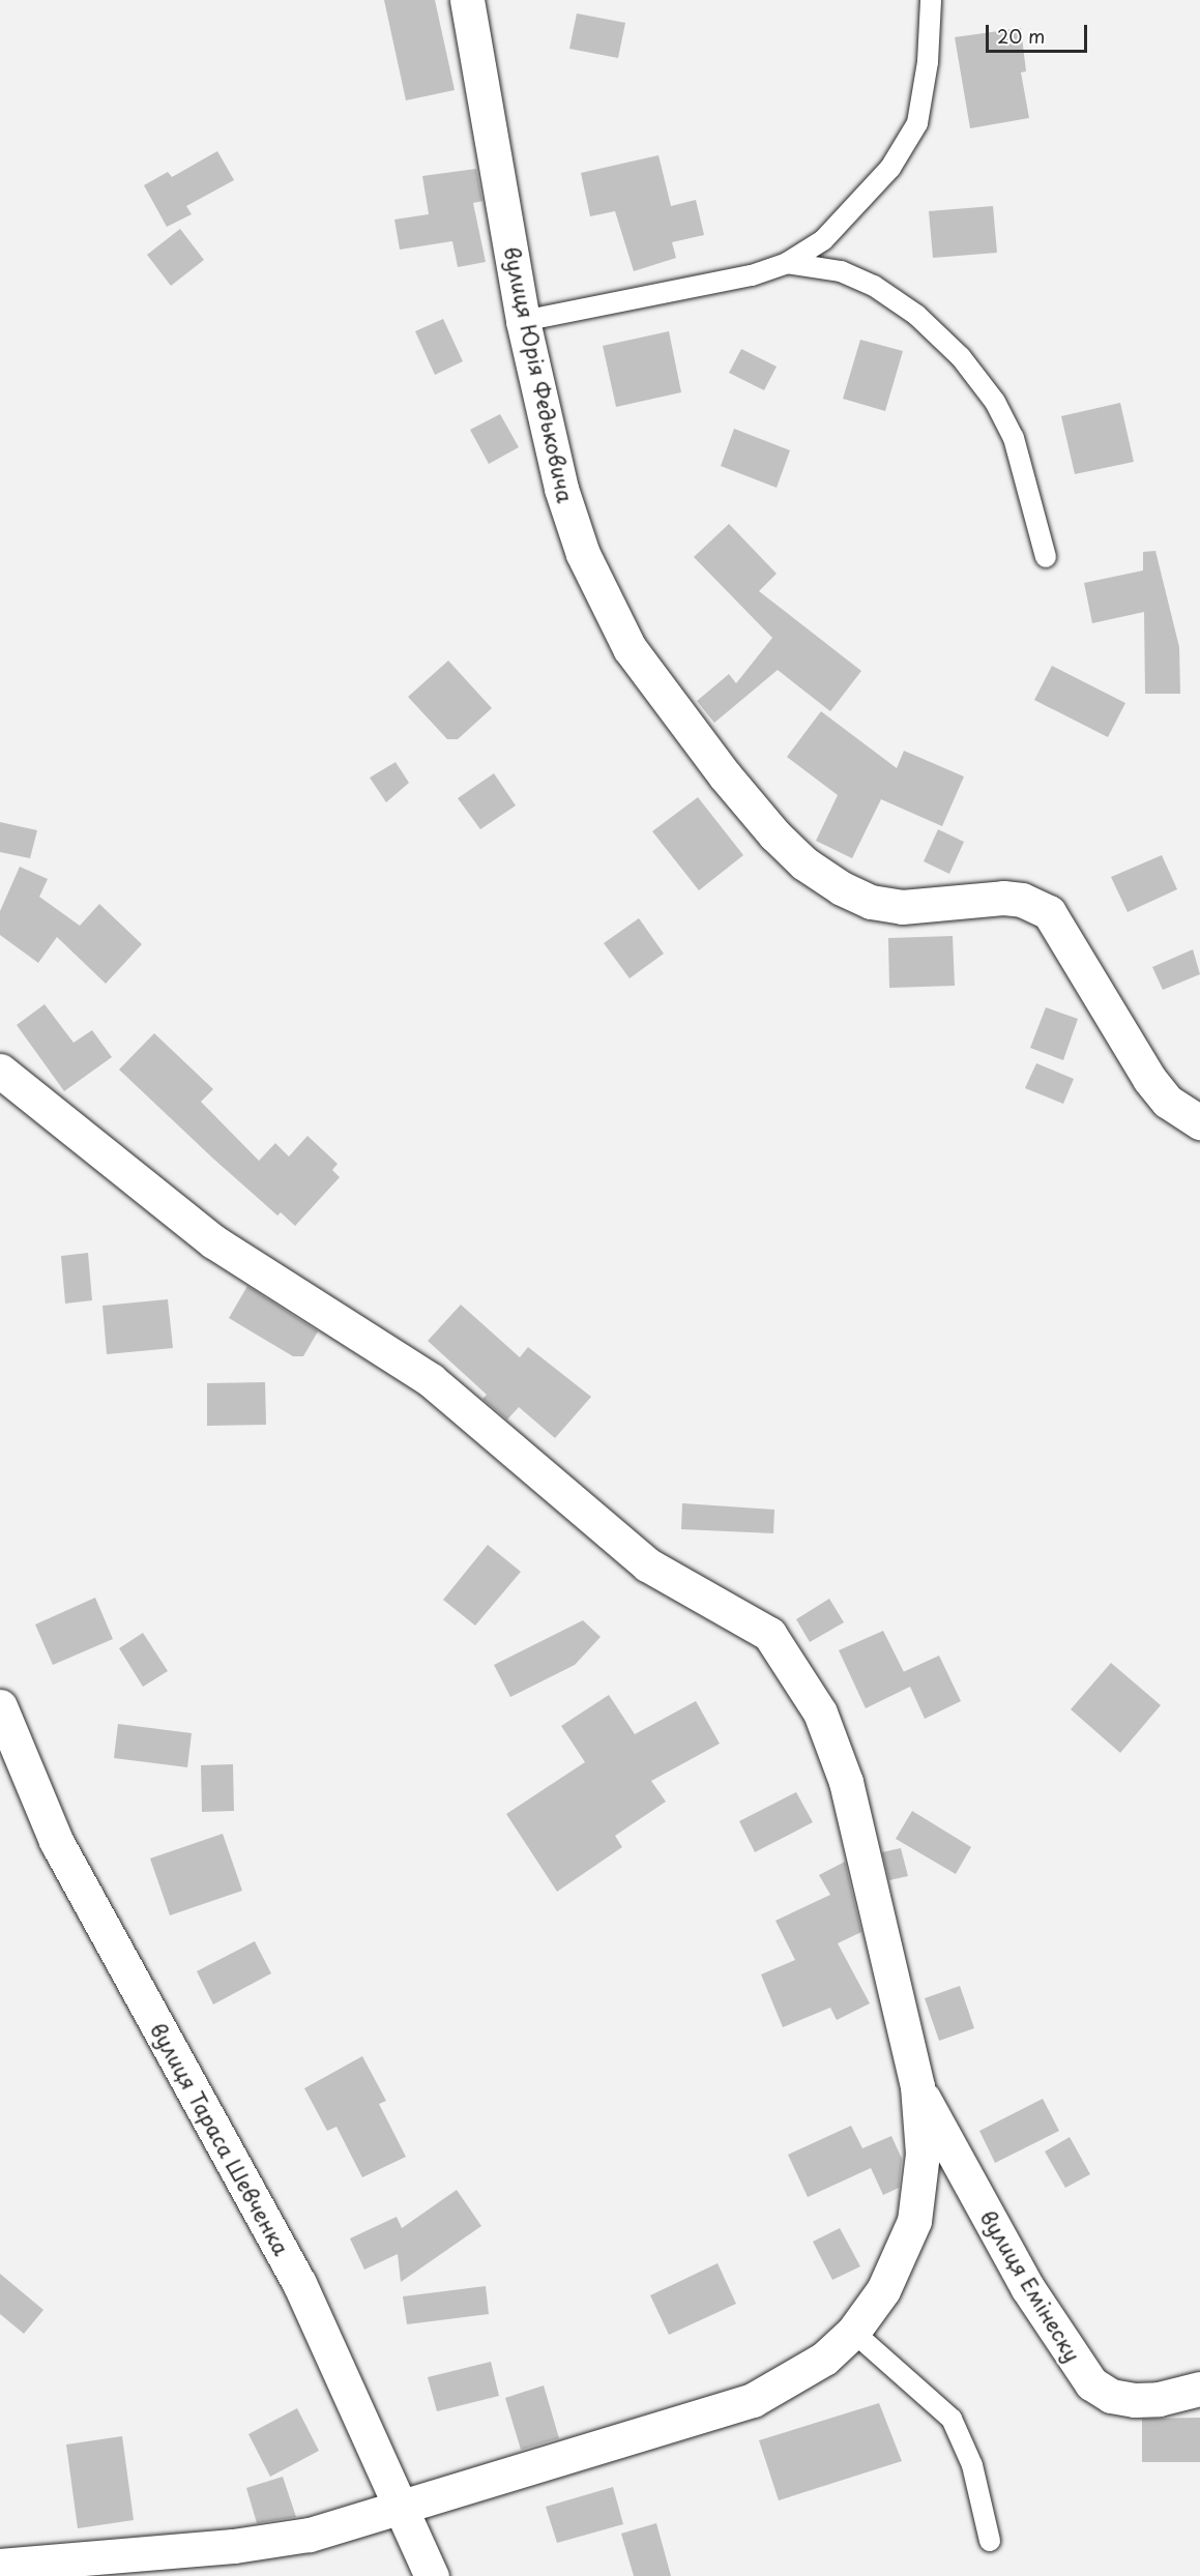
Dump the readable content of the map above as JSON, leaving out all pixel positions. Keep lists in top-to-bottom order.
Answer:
{
  "streets": {
    "street": ["вулиця Юрія Федьковича", "вулиця Тараса Шевченка", "вулиця Емінеску"]
  },
  "scale_bar": "20 m"
}
